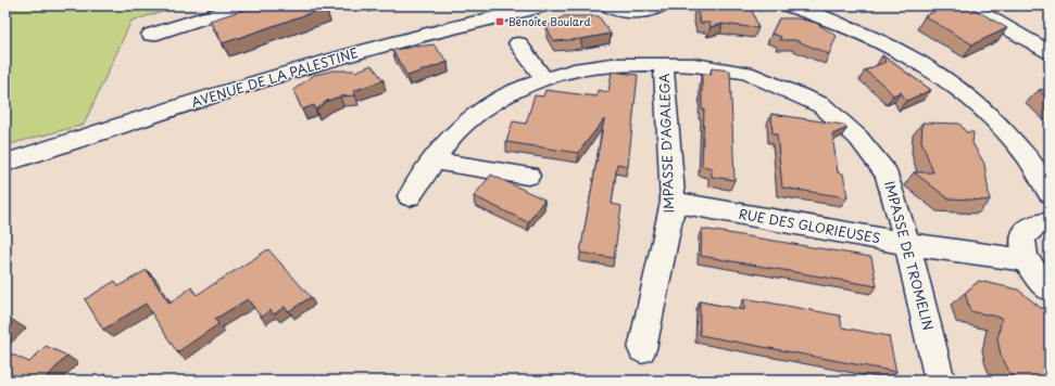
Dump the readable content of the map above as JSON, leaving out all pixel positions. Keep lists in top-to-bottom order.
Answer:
{
  "streets": {
    "street": [
      "AVENUE DE LA PALESTINE",
      "IMPASSE D'AGALEGA",
      "RUE DES GLORIEUSES",
      "IMPASSE DE TROMELIN"
    ]
  },
  "crossings": [
    ["IMPASSE D'AGALEGA", "RUE DES GLORIEUSES"],
    ["IMPASSE D'AGALEGA", "IMPASSE DE TROMELIN"],
    ["RUE DES GLORIEUSES", "IMPASSE DE TROMELIN"]
  ],
  "places": {
    "transit": ["Benoîte Boulard"]
  }
}
